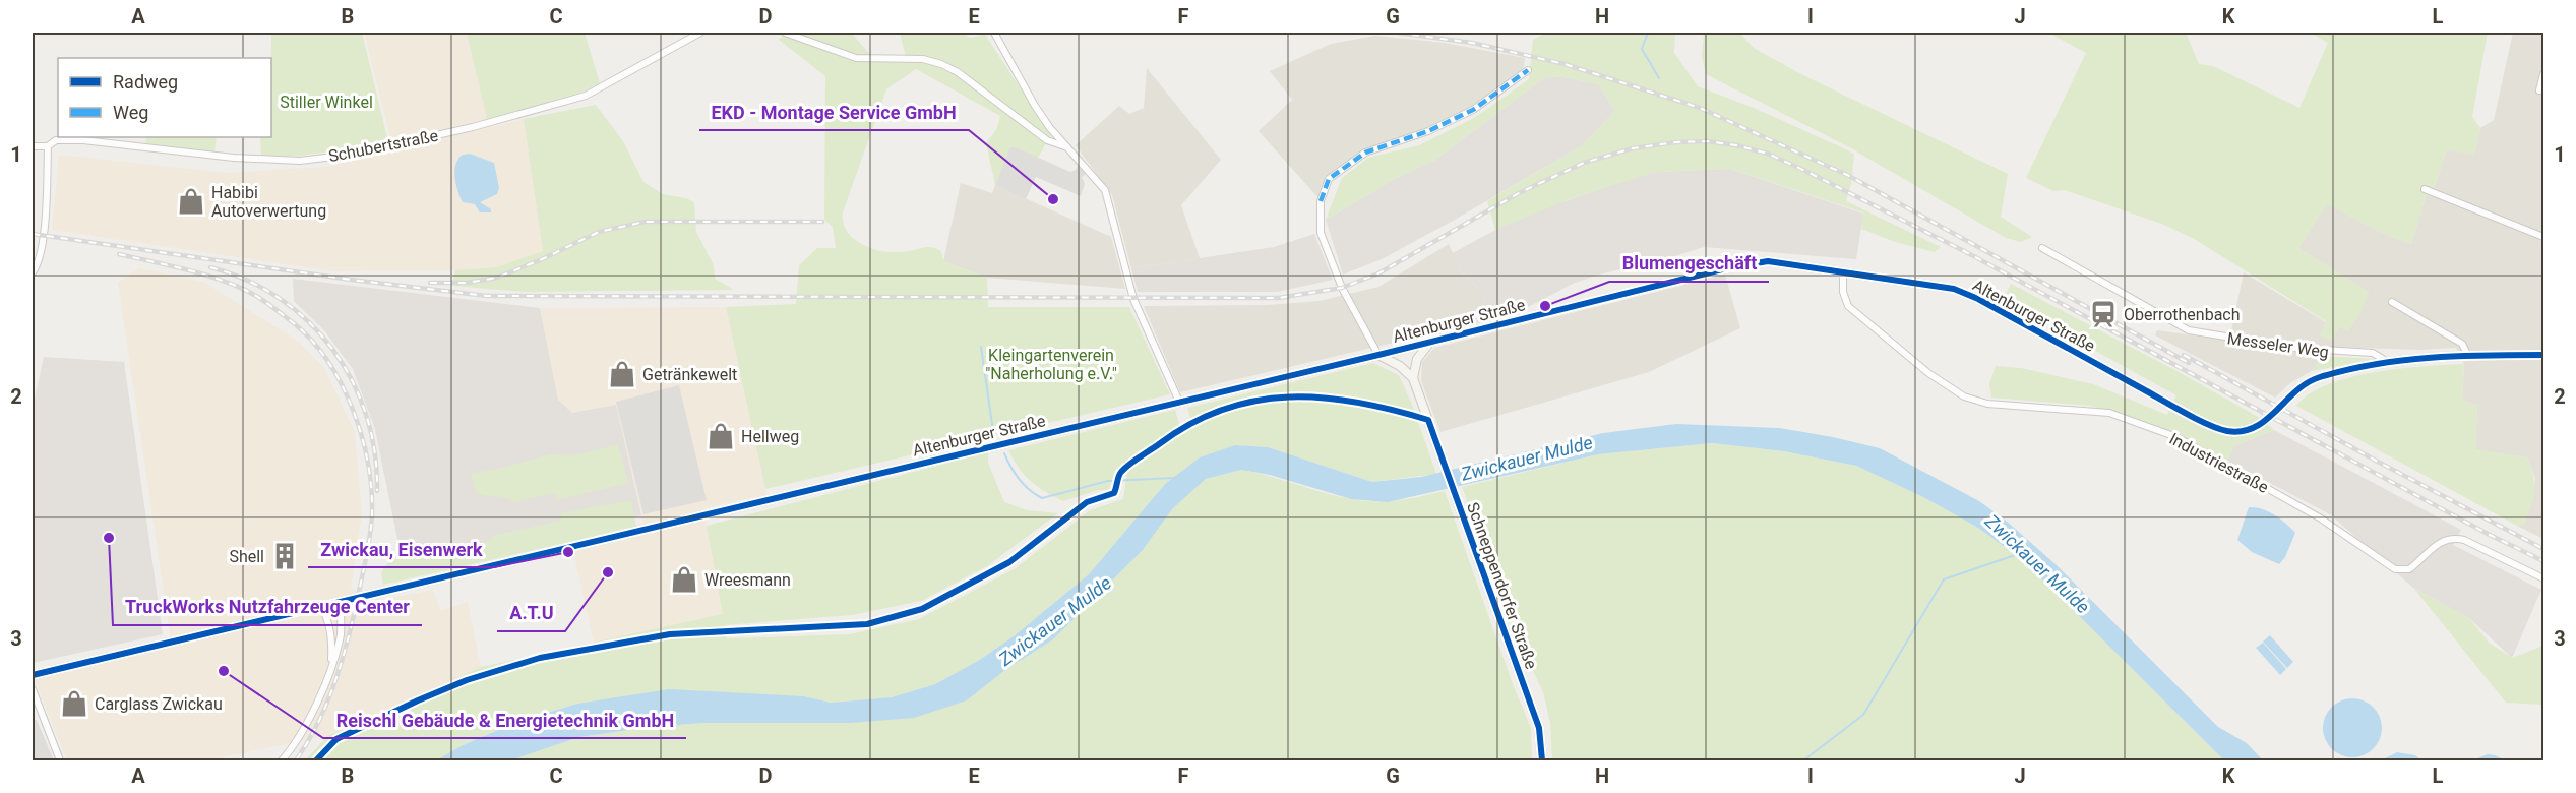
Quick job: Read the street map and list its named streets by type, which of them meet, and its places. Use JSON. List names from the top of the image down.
{
  "streets": {
    "street": [
      "Schubertstraße",
      "Altenburger Straße",
      "Messeler Weg",
      "Industriestraße",
      "Schneppendorfer Straße"
    ]
  },
  "crossings": [
    ["Altenburger Straße", "Messeler Weg"],
    ["Altenburger Straße", "Industriestraße"]
  ],
  "water": ["Zwickauer Mulde"],
  "parks": ["Stiller Winkel", "Kleingartenverein \"Naherholung e.V.\""],
  "places": {
    "other": [
      "EKD - Montage Service GmbH",
      "Blumengeschäft",
      "TruckWorks Nutzfahrzeuge Center",
      "Zwickau, Eisenwerk",
      "A.T.U",
      "Reischl Gebäude & Energietechnik GmbH"
    ],
    "shop": [
      "Habibi Autoverwertung",
      "Getränkewelt",
      "Hellweg",
      "Wreesmann",
      "Carglass Zwickau"
    ],
    "station": ["Oberrothenbach"],
    "building": ["Shell"]
  },
  "legend": ["Radweg", "Weg"],
  "grid": {
    "columns": [
      "A",
      "B",
      "C",
      "D",
      "E",
      "F",
      "G",
      "H",
      "I",
      "J",
      "K",
      "L"
    ],
    "rows": ["1", "2", "3"]
  }
}
